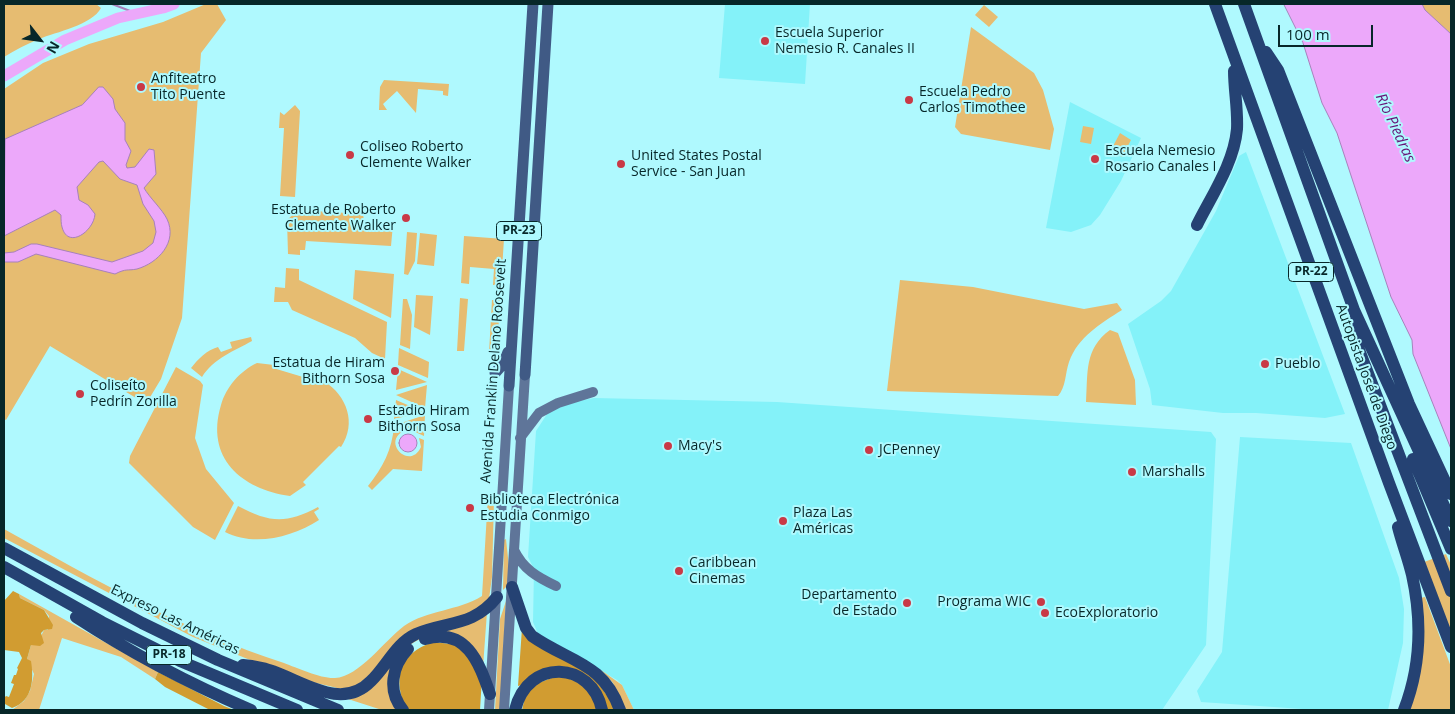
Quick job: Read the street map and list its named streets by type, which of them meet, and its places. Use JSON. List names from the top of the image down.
{
  "streets": {
    "highway": [
      "PR-22",
      "Autopista José de Diego",
      "Expreso Las Américas",
      "PR-18"
    ],
    "main road": ["PR-23", "Avenida Franklin Delano Roosevelt"]
  },
  "water": ["Río Piedras"],
  "places": [
    "Escuela Superior Nemesio R. Canales II",
    "Anfiteatro Tito Puente",
    "Escuela Pedro Carlos Timothee",
    "Coliseo Roberto Clemente Walker",
    "Escuela Nemesio Rosario Canales I",
    "United States Postal Service - San Juan",
    "Estatua de Roberto Clemente Walker",
    "Pueblo",
    "Estatua de Hiram Bithorn Sosa",
    "Coliseíto Pedrín Zorilla",
    "Estadio Hiram Bithorn Sosa",
    "Macy's",
    "JCPenney",
    "Marshalls",
    "Biblioteca Electrónica Estudia Conmigo",
    "Plaza Las Américas",
    "Caribbean Cinemas",
    "Programa WIC",
    "Departamento de Estado",
    "EcoExploratorio"
  ],
  "scale_bar": "100 m",
  "north": "bottom right"
}
